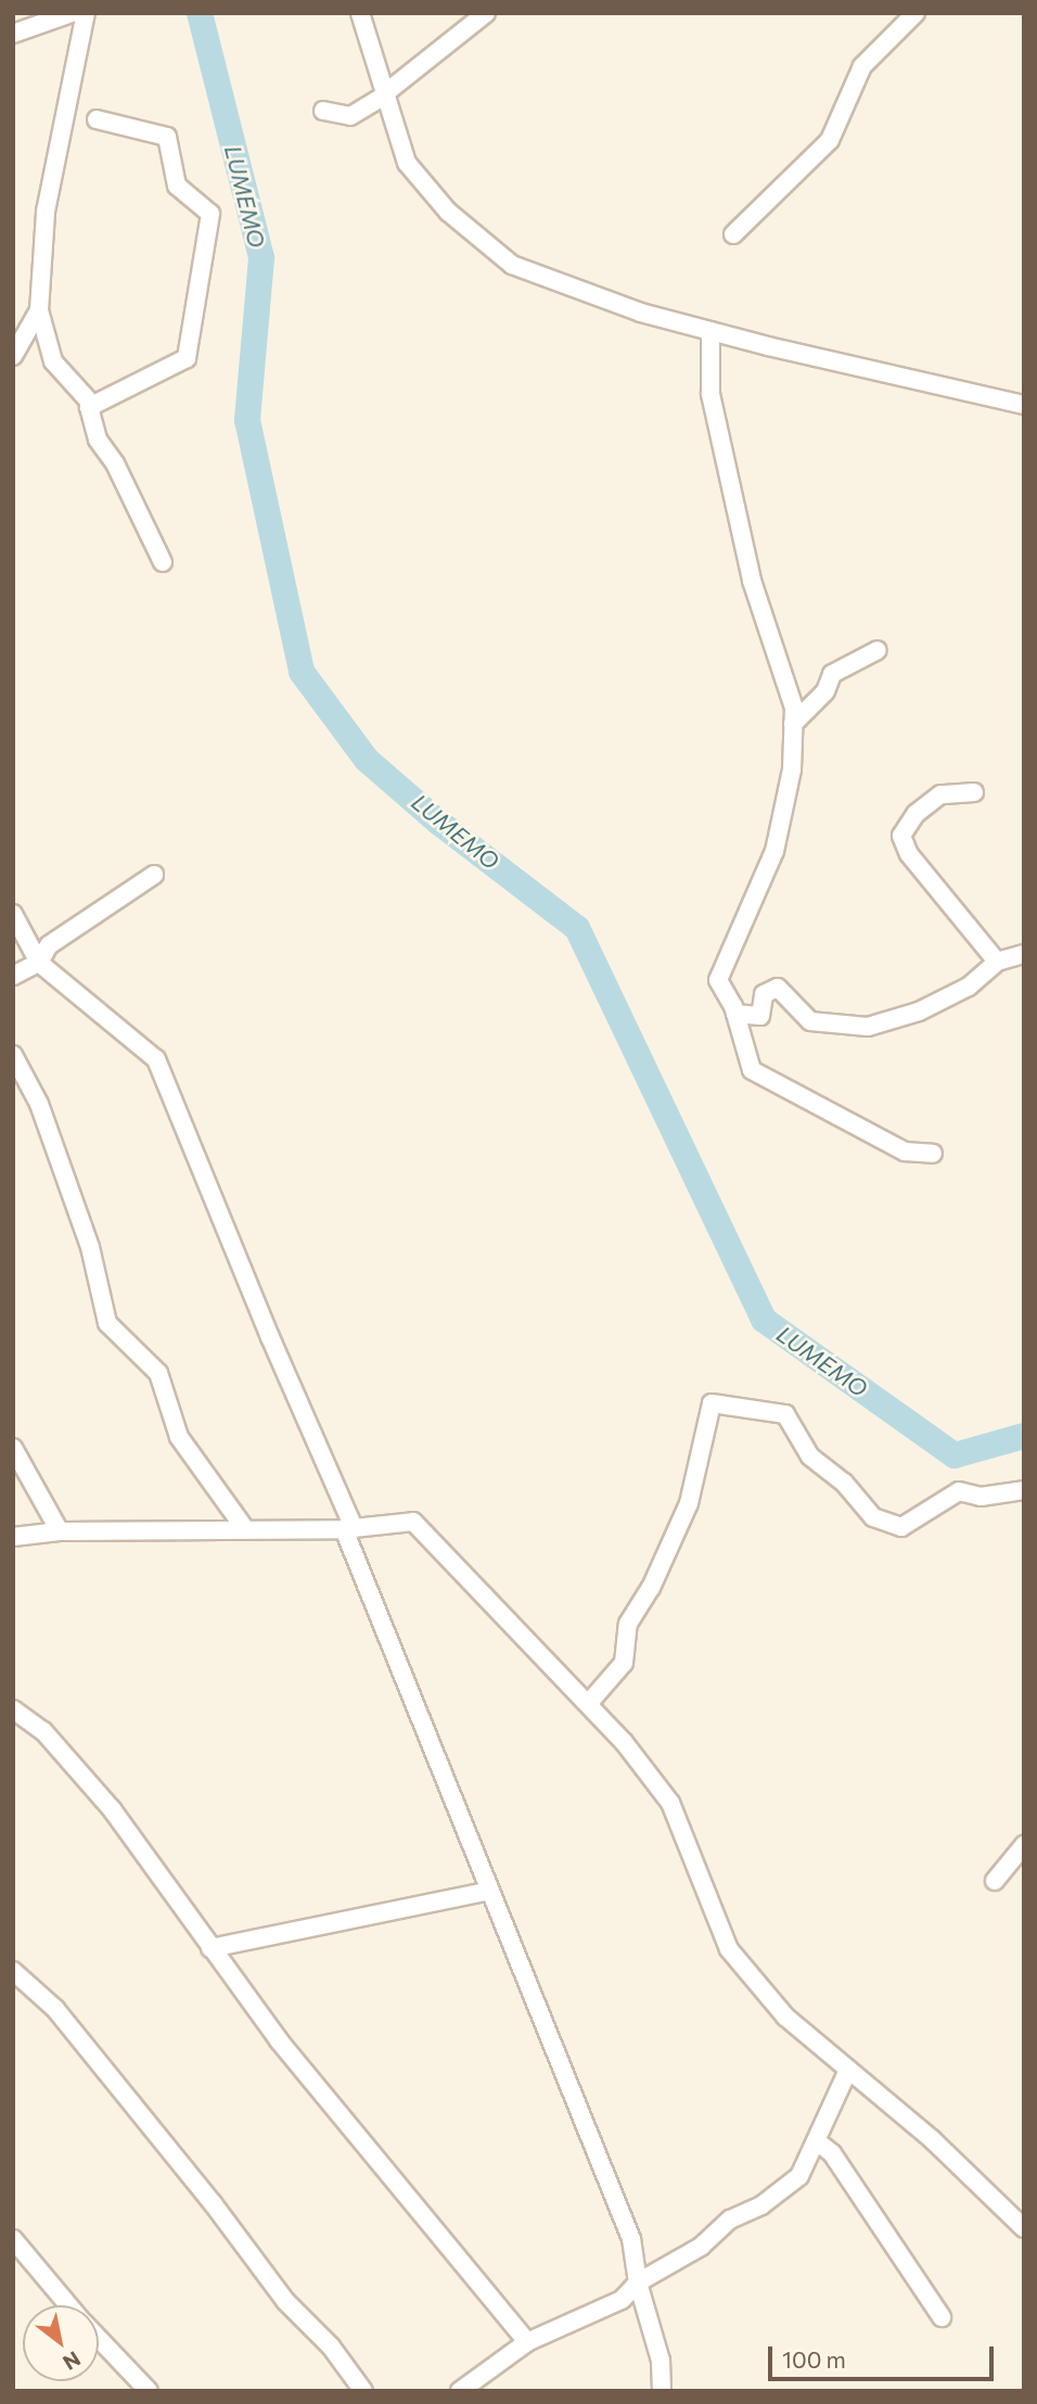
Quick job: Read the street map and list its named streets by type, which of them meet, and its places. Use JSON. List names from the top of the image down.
{
  "water": ["LUMEMO"],
  "scale_bar": "100 m",
  "north": "bottom right"
}
